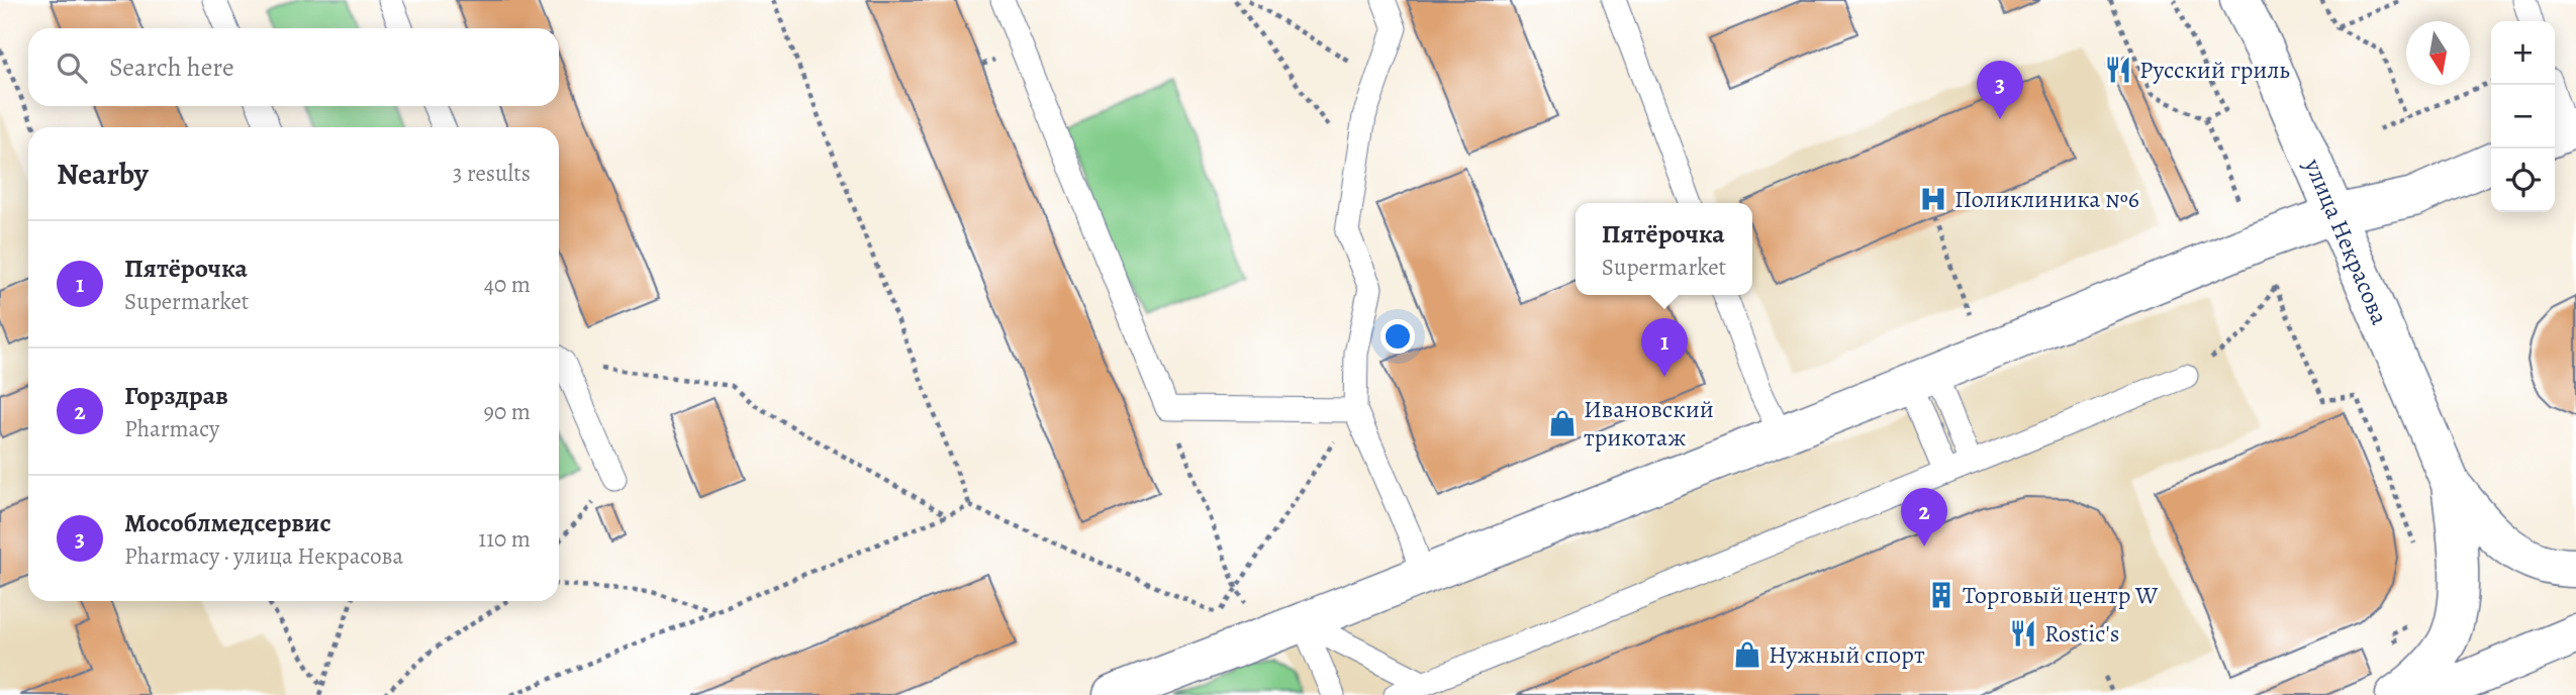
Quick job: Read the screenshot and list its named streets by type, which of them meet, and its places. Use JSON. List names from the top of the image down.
{
  "streets": {
    "main road": ["улица Некрасова"]
  },
  "places": {
    "restaurant": ["Русский гриль", "Rostic's"],
    "hospital": ["Поликлиника №6"],
    "shop": ["Ивановский трикотаж", "Нужный спорт"],
    "building": ["Торговый центр W"]
  },
  "north": "bottom",
  "page": {
    "map_buttons": ["+", "−"],
    "search": "Search here",
    "pins": ["3", "1", "2"],
    "heading": ["Nearby", "3 results"],
    "popup": ["Пятёрочка", "Supermarket"],
    "list": [
      {
        "mark": "1",
        "name": "Пятёрочка",
        "note": "Supermarket",
        "value": "40 m"
      },
      {
        "mark": "2",
        "name": "Горздрав",
        "note": "Pharmacy",
        "value": "90 m"
      },
      {
        "mark": "3",
        "name": "Мособлмедсервис",
        "note": "Pharmacy · улица Некрасова",
        "value": "110 m"
      }
    ]
  }
}
